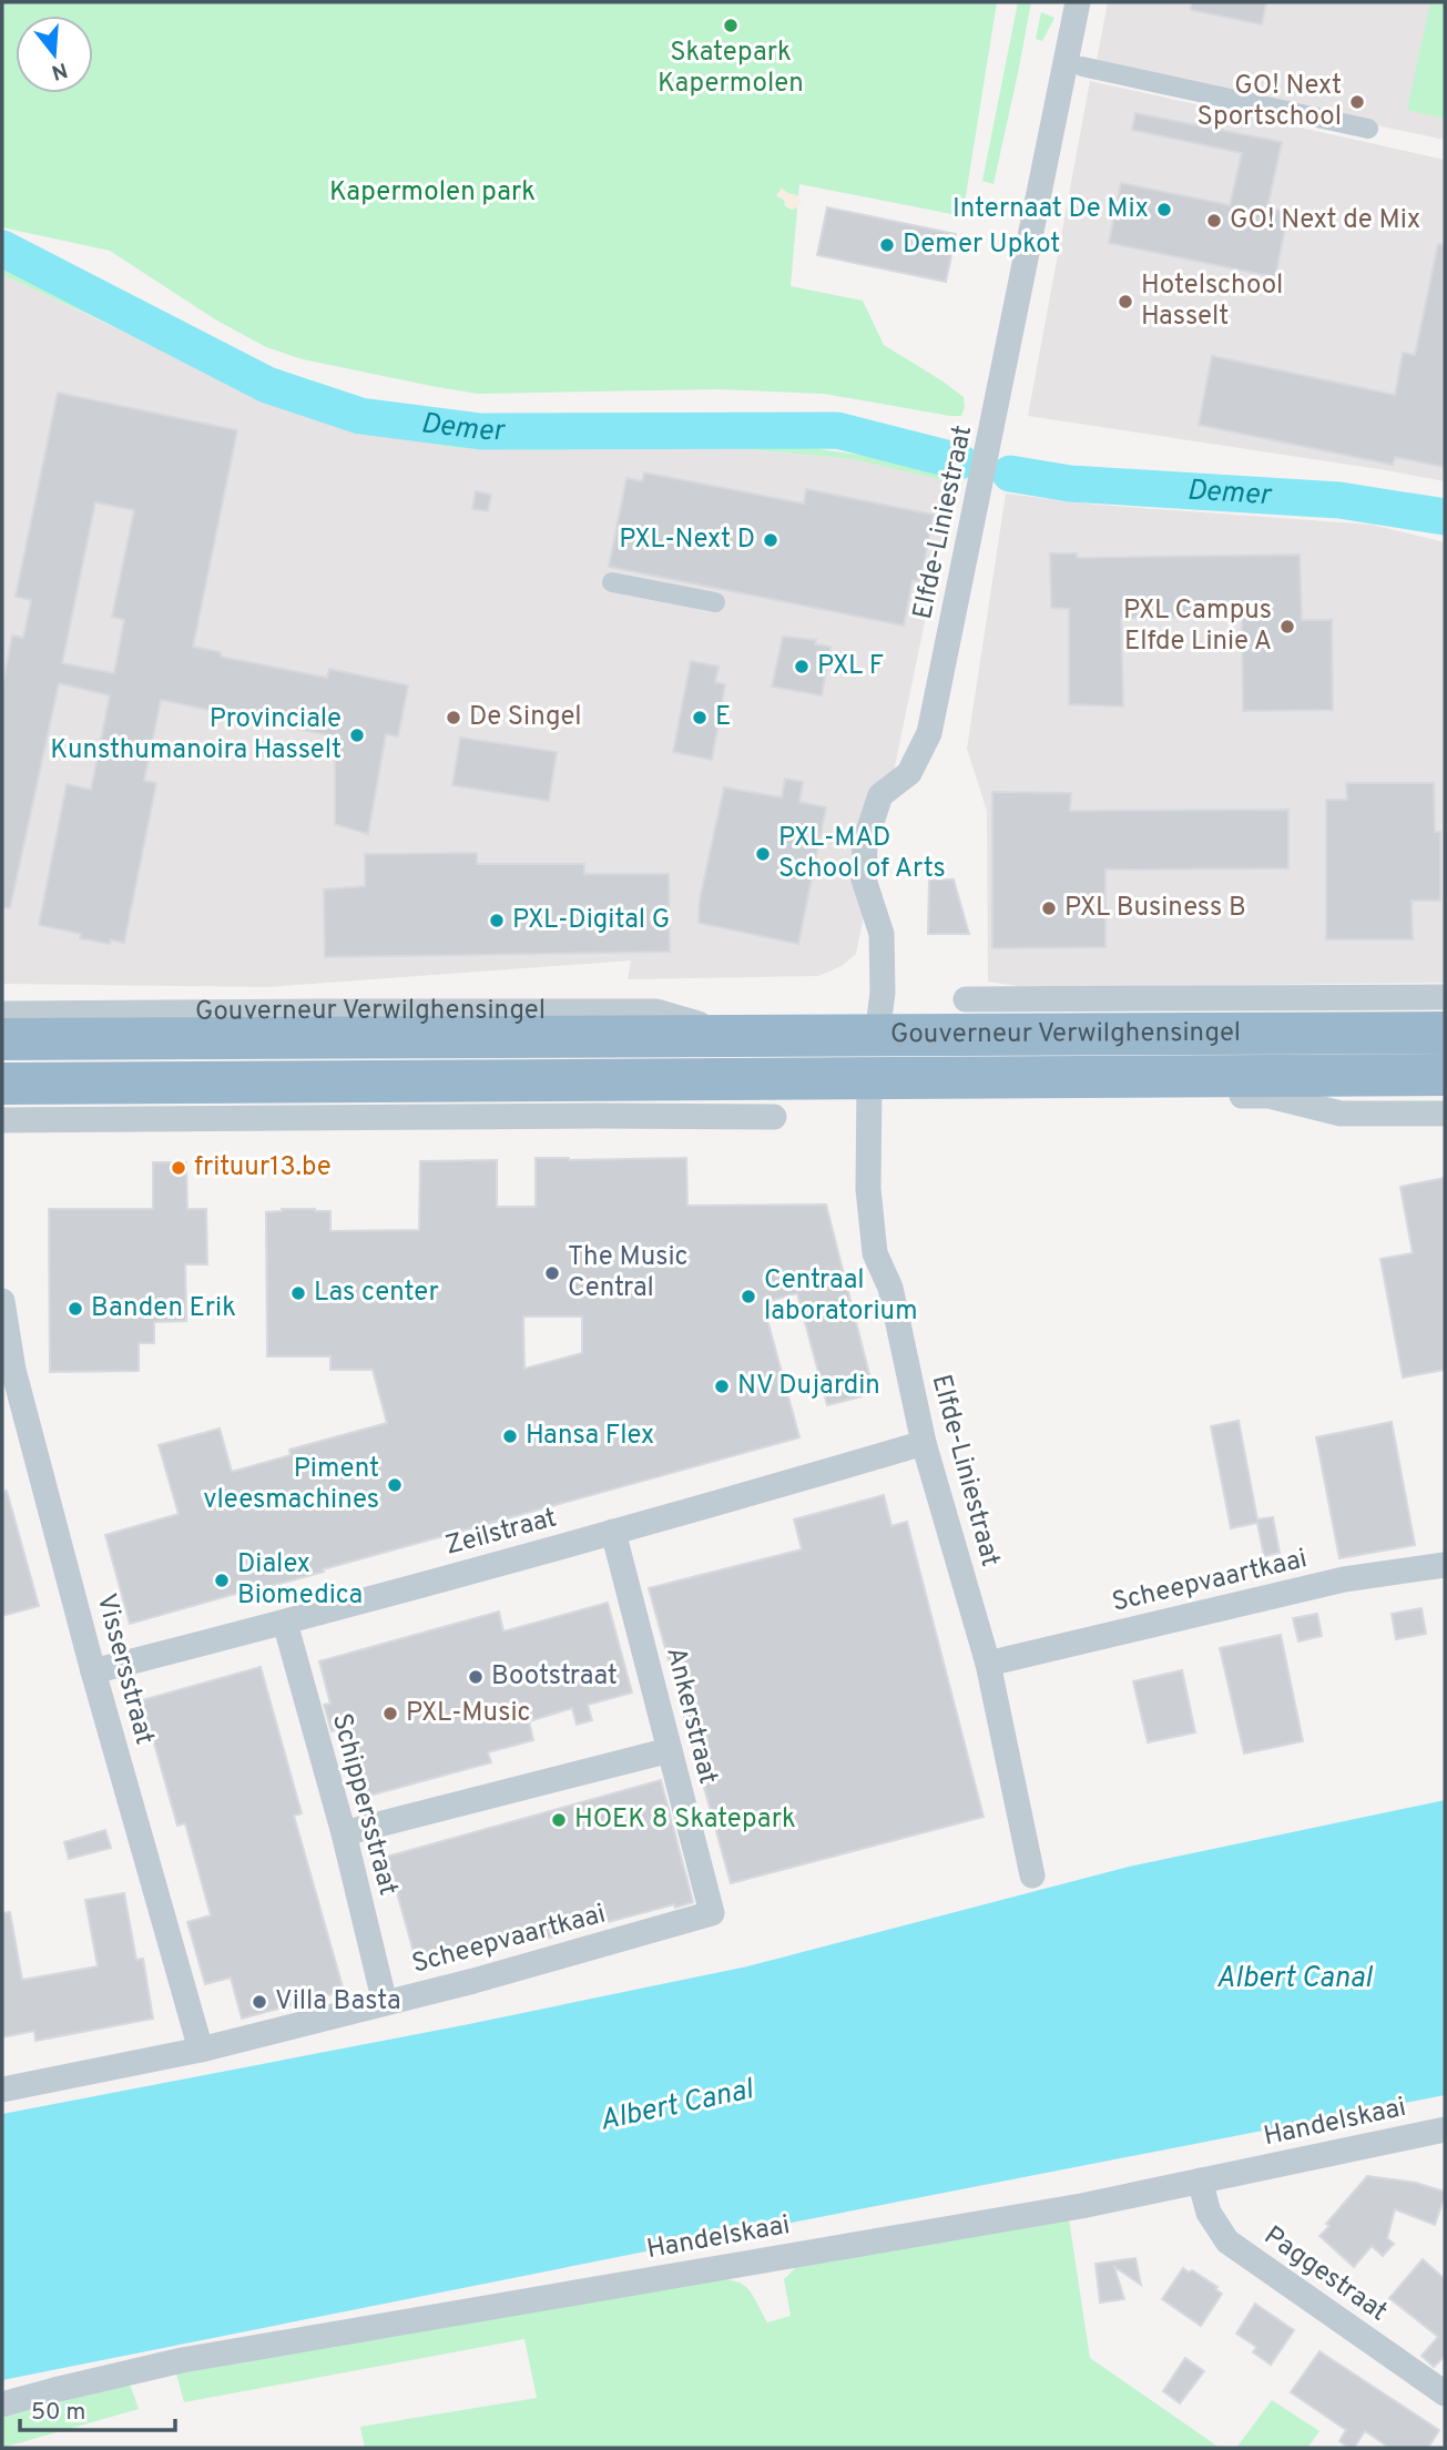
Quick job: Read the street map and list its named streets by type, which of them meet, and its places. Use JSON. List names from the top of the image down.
{
  "streets": {
    "highway": ["Gouverneur Verwilghensingel"],
    "street": [
      "Elfde-Liniestraat",
      "Zeilstraat",
      "Scheepvaartkaai",
      "Vissersstraat",
      "Ankerstraat",
      "Schippersstraat",
      "Handelskaai",
      "Paggestraat"
    ]
  },
  "crossings": [
    ["Elfde-Liniestraat", "Gouverneur Verwilghensingel"],
    ["Elfde-Liniestraat", "Zeilstraat"],
    ["Elfde-Liniestraat", "Scheepvaartkaai"],
    ["Zeilstraat", "Vissersstraat"],
    ["Zeilstraat", "Ankerstraat"],
    ["Zeilstraat", "Schippersstraat"],
    ["Scheepvaartkaai", "Vissersstraat"],
    ["Scheepvaartkaai", "Ankerstraat"],
    ["Scheepvaartkaai", "Schippersstraat"],
    ["Handelskaai", "Paggestraat"]
  ],
  "water": ["Demer", "Albert Canal"],
  "parks": ["Kapermolen park"],
  "places": [
    "Skatepark Kapermolen",
    "GO! Next Sportschool",
    "Internaat De Mix",
    "GO! Next de Mix",
    "Demer Upkot",
    "Hotelschool Hasselt",
    "PXL-Next D",
    "PXL Campus Elfde Linie A",
    "PXL F",
    "De Singel",
    "E",
    "Provinciale Kunsthumanoira Hasselt",
    "PXL-MAD School of Arts",
    "PXL Business B",
    "PXL-Digital G",
    "frituur13.be",
    "The Music Central",
    "Las center",
    "Centraal laboratorium",
    "Banden Erik",
    "NV Dujardin",
    "Hansa Flex",
    "Piment vleesmachines",
    "Dialex Biomedica",
    "Bootstraat",
    "PXL-Music",
    "HOEK 8 Skatepark",
    "Villa Basta"
  ],
  "scale_bar": "50 m",
  "north": "bottom"
}
